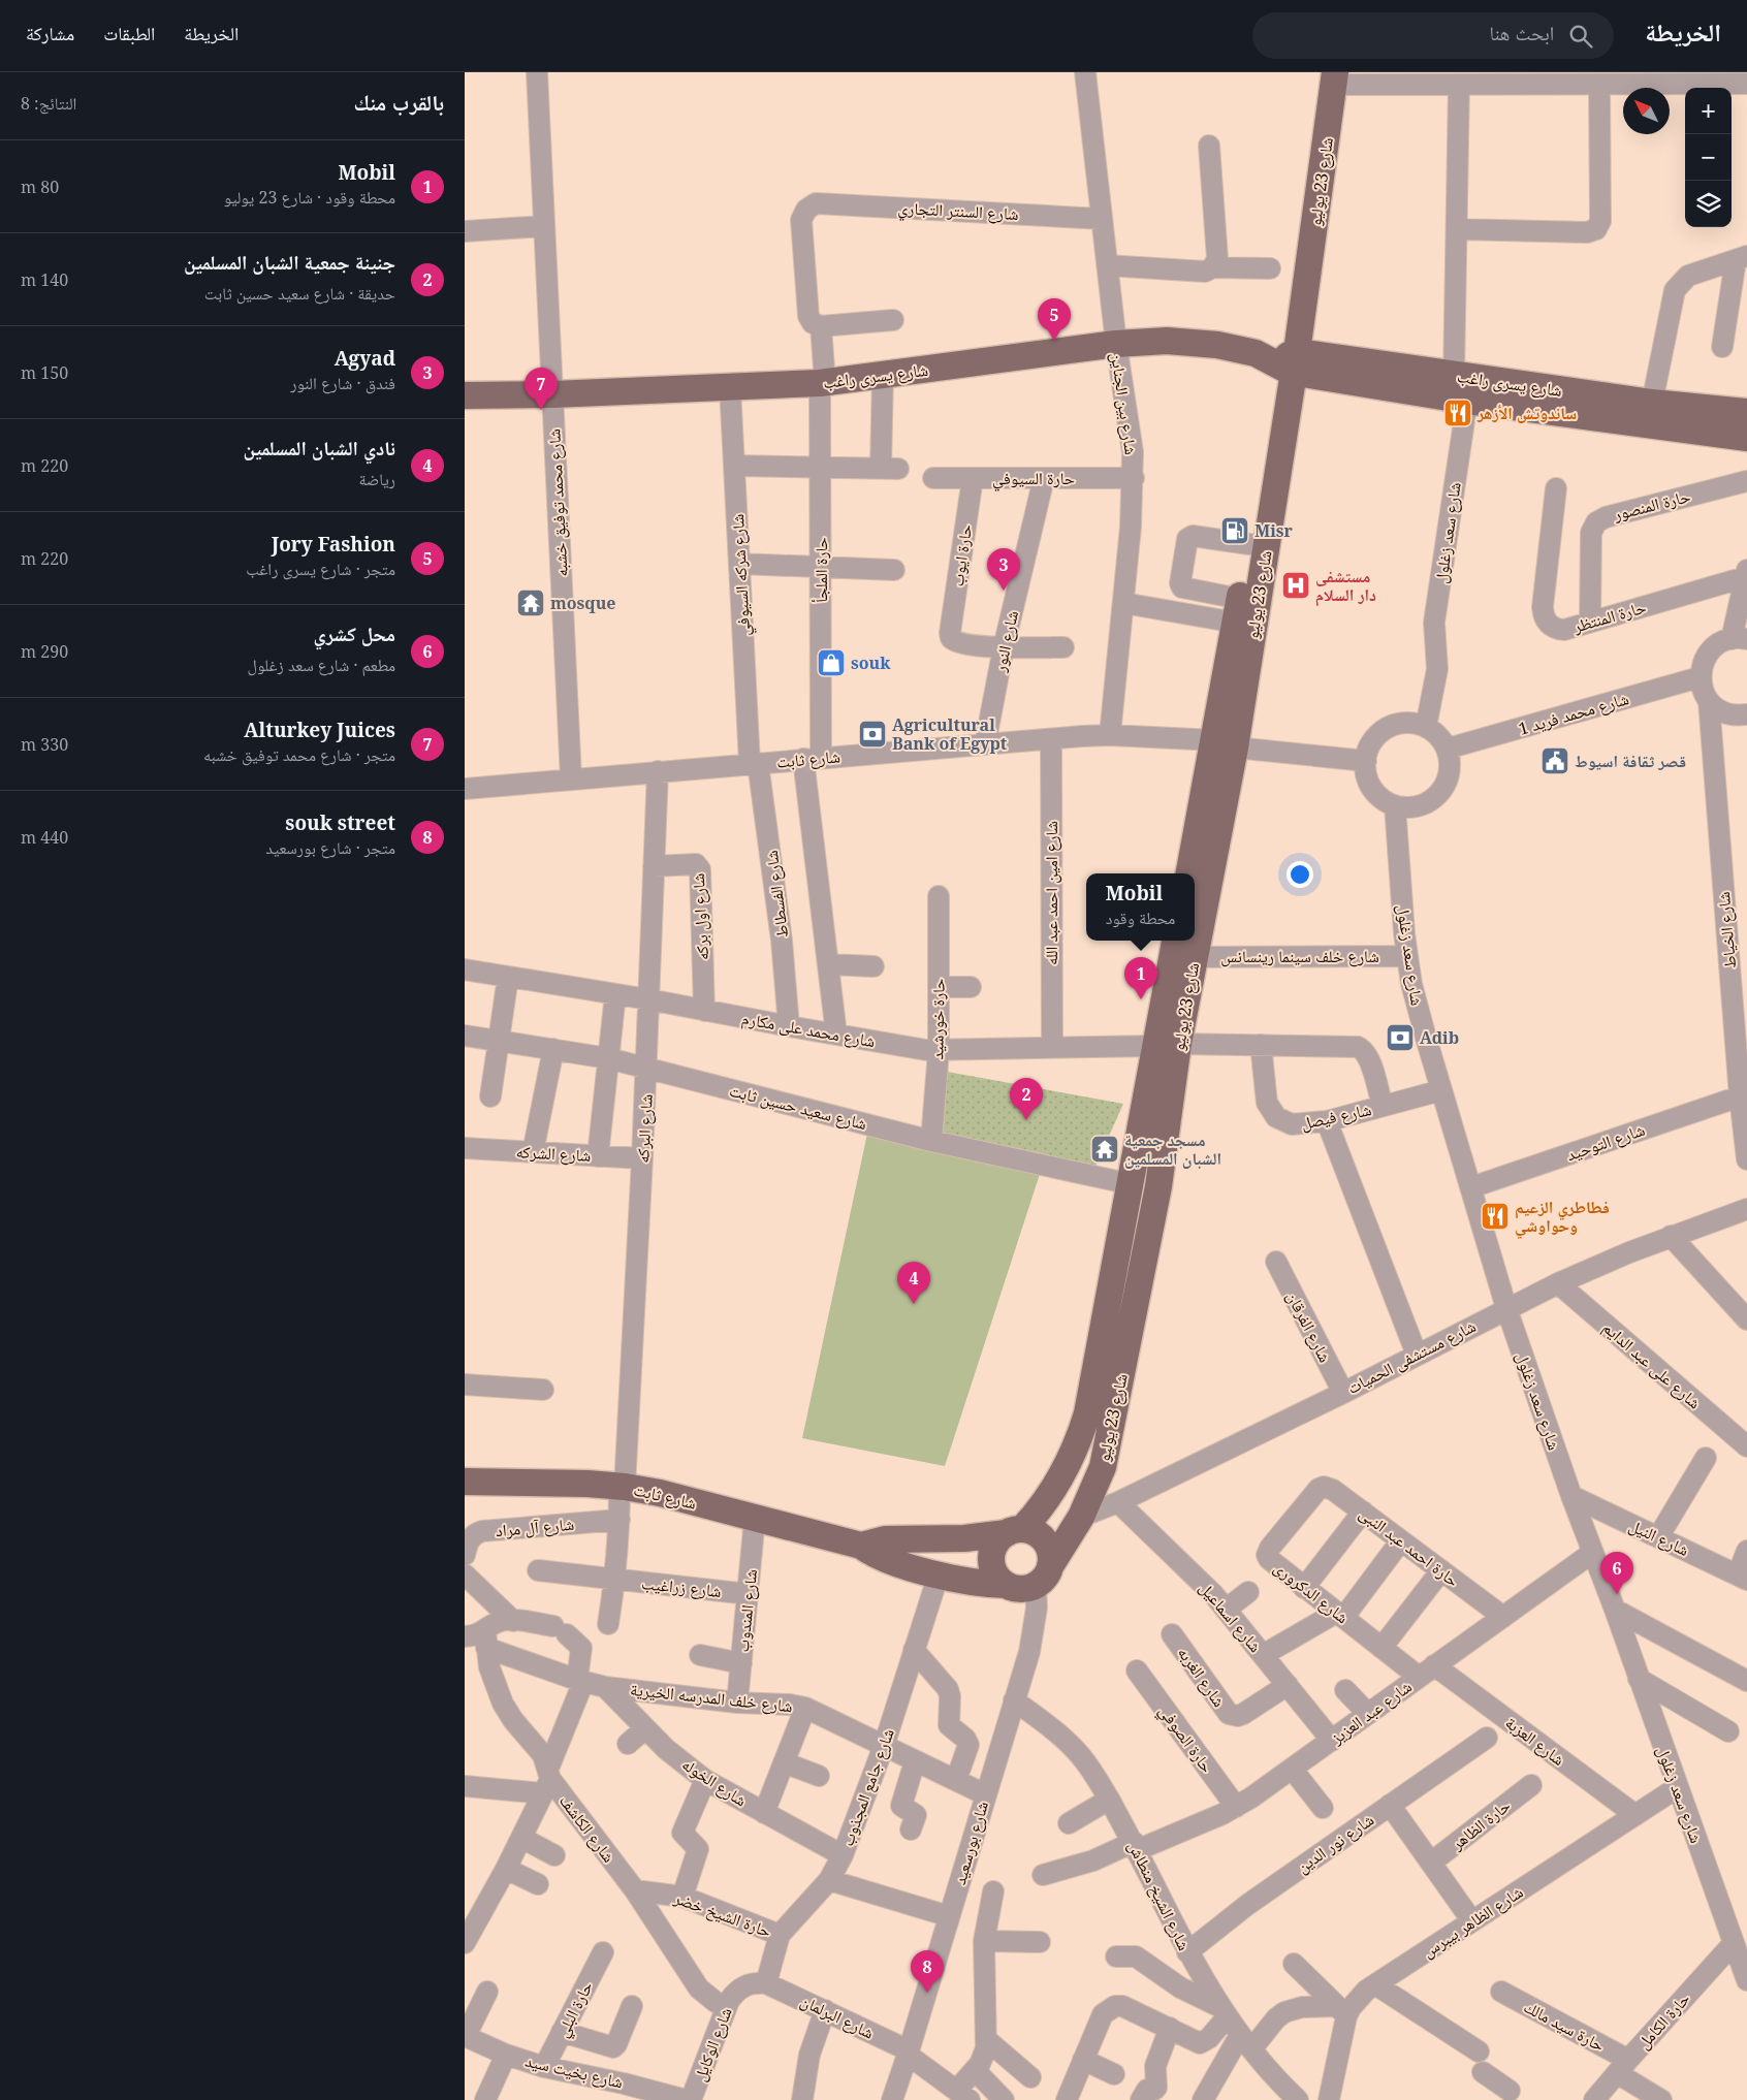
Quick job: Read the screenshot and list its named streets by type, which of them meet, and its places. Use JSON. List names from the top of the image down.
{
  "streets": {
    "main road": ["شارع 23 يوليو", "شارع يسرى راغب", "شارع ثابت"],
    "street": [
      "شارع السنتر التجاري",
      "شارع بين الجناين",
      "حارة السيوفي",
      "شارع محمد توفيق خشبه",
      "حارة المنصور",
      "شارع سعد زغلول",
      "حارة ايوب",
      "حارة الملجأ",
      "شارع شركه السيوفي",
      "حارة المنتظر",
      "شارع النور",
      "شارع محمد فريد 1",
      "شارع امين احمد عبد الله",
      "شارع الفسطاط",
      "شارع اول بركه",
      "شارع الخياط",
      "شارع خلف سينما رينسانس",
      "حارة خورشيد",
      "شارع محمد على مكارم",
      "شارع سعيد حسين ثابت",
      "شارع فيصل",
      "شارع البركه",
      "شارع التوحيد",
      "شارع الشركه",
      "شارع الفرقان",
      "شارع مستشفى الحميات",
      "شارع على عبد الدايم",
      "شارع آل مراد",
      "شارع النيل",
      "حارة احمد عبد النبى",
      "شارع زراغيب",
      "شارع الدكرورى",
      "شارع المندوب",
      "شارع اسماعيل",
      "شارع الغربه",
      "شارع خلف المدرسه الخيرية",
      "شارع عبد العزيز",
      "حارة الصوفي",
      "شارع العزبة",
      "شارع الخوله",
      "شارع جامع المجذوب",
      "حارة الظاهر",
      "شارع الكاشف",
      "شارع بورسعيد",
      "شارع نور الدين",
      "شارع الشيخ منطاش",
      "حارة الشيخ خضر",
      "شارع الظاهر بيبرس",
      "حارة البلي",
      "شارع البرلمان",
      "حارة الكامل",
      "حارة سيد مالك",
      "شارع الوكايل",
      "شارع بخيت سيد"
    ]
  },
  "crossings": [
    ["شارع 23 يوليو", "شارع يسرى راغب"],
    ["شارع 23 يوليو", "شارع ثابت"],
    ["شارع 23 يوليو", "شارع خلف سينما رينسانس"],
    ["شارع 23 يوليو", "شارع محمد على مكارم"],
    ["شارع 23 يوليو", "شارع سعيد حسين ثابت"],
    ["شارع 23 يوليو", "شارع مستشفى الحميات"],
    ["شارع 23 يوليو", "شارع بورسعيد"],
    ["شارع السنتر التجاري", "شارع بين الجناين"],
    ["شارع السنتر التجاري", "حارة الملجأ"],
    ["شارع يسرى راغب", "شارع بين الجناين"],
    ["شارع يسرى راغب", "شارع محمد توفيق خشبه"],
    ["شارع يسرى راغب", "شارع سعد زغلول"],
    ["شارع يسرى راغب", "حارة الملجأ"],
    ["شارع يسرى راغب", "شارع شركه السيوفي"],
    ["شارع بين الجناين", "حارة السيوفي"],
    ["شارع بين الجناين", "شارع ثابت"],
    ["حارة السيوفي", "حارة ايوب"],
    ["حارة السيوفي", "شارع النور"],
    ["شارع محمد توفيق خشبه", "شارع ثابت"],
    ["حارة المنصور", "حارة المنتظر"],
    ["شارع سعد زغلول", "شارع محمد فريد 1"],
    ["شارع سعد زغلول", "شارع ثابت"],
    ["شارع سعد زغلول", "شارع خلف سينما رينسانس"],
    ["شارع سعد زغلول", "شارع فيصل"],
    ["شارع سعد زغلول", "شارع التوحيد"],
    ["شارع سعد زغلول", "شارع مستشفى الحميات"],
    ["شارع سعد زغلول", "شارع النيل"],
    ["شارع سعد زغلول", "شارع عبد العزيز"],
    ["شارع سعد زغلول", "شارع الظاهر بيبرس"],
    ["شارع سعد زغلول", "حارة الكامل"],
    ["حارة ايوب", "شارع النور"],
    ["حارة الملجأ", "شارع ثابت"],
    ["حارة الملجأ", "شارع محمد على مكارم"],
    ["شارع شركه السيوفي", "شارع ثابت"],
    ["شارع شركه السيوفي", "شارع الفسطاط"],
    ["شارع النور", "شارع ثابت"],
    ["شارع محمد فريد 1", "شارع ثابت"],
    ["شارع محمد فريد 1", "شارع الخياط"],
    ["شارع ثابت", "شارع امين احمد عبد الله"],
    ["شارع ثابت", "شارع الفسطاط"],
    ["شارع ثابت", "شارع البركه"],
    ["شارع ثابت", "شارع المندوب"],
    ["شارع ثابت", "شارع جامع المجذوب"],
    ["شارع ثابت", "شارع بورسعيد"],
    ["شارع امين احمد عبد الله", "شارع محمد على مكارم"],
    ["شارع الفسطاط", "شارع محمد على مكارم"],
    ["شارع اول بركه", "شارع محمد على مكارم"],
    ["شارع اول بركه", "شارع البركه"],
    ["شارع الخياط", "شارع التوحيد"],
    ["حارة خورشيد", "شارع محمد على مكارم"],
    ["حارة خورشيد", "شارع سعيد حسين ثابت"],
    ["شارع محمد على مكارم", "شارع فيصل"],
    ["شارع محمد على مكارم", "شارع البركه"],
    ["شارع سعيد حسين ثابت", "شارع البركه"],
    ["شارع البركه", "شارع الشركه"],
    ["شارع البركه", "شارع آل مراد"],
    ["شارع البركه", "شارع زراغيب"],
    ["شارع الفرقان", "شارع مستشفى الحميات"],
    ["شارع مستشفى الحميات", "شارع على عبد الدايم"],
    ["شارع مستشفى الحميات", "شارع اسماعيل"],
    ["حارة احمد عبد النبى", "شارع الدكرورى"],
    ["حارة احمد عبد النبى", "شارع عبد العزيز"],
    ["شارع زراغيب", "شارع المندوب"],
    ["شارع الدكرورى", "شارع عبد العزيز"],
    ["شارع الدكرورى", "شارع العزبة"],
    ["شارع المندوب", "شارع خلف المدرسه الخيرية"],
    ["شارع اسماعيل", "شارع الغربه"],
    ["شارع اسماعيل", "شارع عبد العزيز"],
    ["شارع خلف المدرسه الخيرية", "شارع الخوله"],
    ["شارع خلف المدرسه الخيرية", "شارع جامع المجذوب"],
    ["شارع خلف المدرسه الخيرية", "شارع الكاشف"],
    ["شارع خلف المدرسه الخيرية", "شارع بورسعيد"],
    ["شارع عبد العزيز", "حارة الصوفي"],
    ["شارع عبد العزيز", "شارع العزبة"],
    ["شارع عبد العزيز", "شارع الشيخ منطاش"],
    ["شارع العزبة", "شارع الظاهر بيبرس"],
    ["شارع الخوله", "شارع جامع المجذوب"],
    ["شارع جامع المجذوب", "حارة الشيخ خضر"],
    ["شارع جامع المجذوب", "شارع البرلمان"],
    ["شارع جامع المجذوب", "شارع الوكايل"],
    ["شارع الكاشف", "حارة الشيخ خضر"],
    ["شارع الكاشف", "شارع الوكايل"],
    ["شارع بورسعيد", "شارع الشيخ منطاش"],
    ["شارع بورسعيد", "شارع البرلمان"],
    ["شارع نور الدين", "شارع الشيخ منطاش"],
    ["حارة البلي", "شارع بخيت سيد"],
    ["شارع البرلمان", "شارع الوكايل"],
    ["حارة الكامل", "حارة سيد مالك"]
  ],
  "places": {
    "restaurant": ["ساندوتش الأزهر", "فطاطري الزعيم وحواوشي"],
    "fuel station": ["Misr"],
    "hospital": ["مستشفى دار السلام"],
    "temple": ["mosque", "مسجد جمعية الشبان المسلمين"],
    "shop": ["souk"],
    "bank": ["Agricultural Bank of Egypt", "Adib"],
    "public building": ["قصر ثقافة اسيوط"]
  },
  "north": "top left",
  "page": {
    "header": "الخريطة",
    "search": "ابحث هنا",
    "nav": ["الخريطة", "الطبقات", "مشاركة"],
    "heading": ["بالقرب منك", "النتائج: 8"],
    "map_buttons": ["+", "−"],
    "list": [
      {
        "mark": "1",
        "name": "Mobil",
        "note": "محطة وقود · شارع 23 يوليو",
        "value": "80 m"
      },
      {
        "mark": "2",
        "name": "جنينة جمعية الشبان المسلمين",
        "note": "حديقة · شارع سعيد حسين ثابت",
        "value": "140 m"
      },
      {
        "mark": "3",
        "name": "Agyad",
        "note": "فندق · شارع النور",
        "value": "150 m"
      },
      {
        "mark": "4",
        "name": "نادي الشبان المسلمين",
        "note": "رياضة",
        "value": "220 m"
      },
      {
        "mark": "5",
        "name": "Jory Fashion",
        "note": "متجر · شارع يسرى راغب",
        "value": "220 m"
      },
      {
        "mark": "6",
        "name": "محل كشري",
        "note": "مطعم · شارع سعد زغلول",
        "value": "290 m"
      },
      {
        "mark": "7",
        "name": "Alturkey Juices",
        "note": "متجر · شارع محمد توفيق خشبه",
        "value": "330 m"
      },
      {
        "mark": "8",
        "name": "souk street",
        "note": "متجر · شارع بورسعيد",
        "value": "440 m"
      }
    ],
    "pins": [
      "5",
      "7",
      "3",
      "1",
      "2",
      "4",
      "6",
      "8"
    ],
    "popup": ["Mobil", "محطة وقود"]
  }
}
